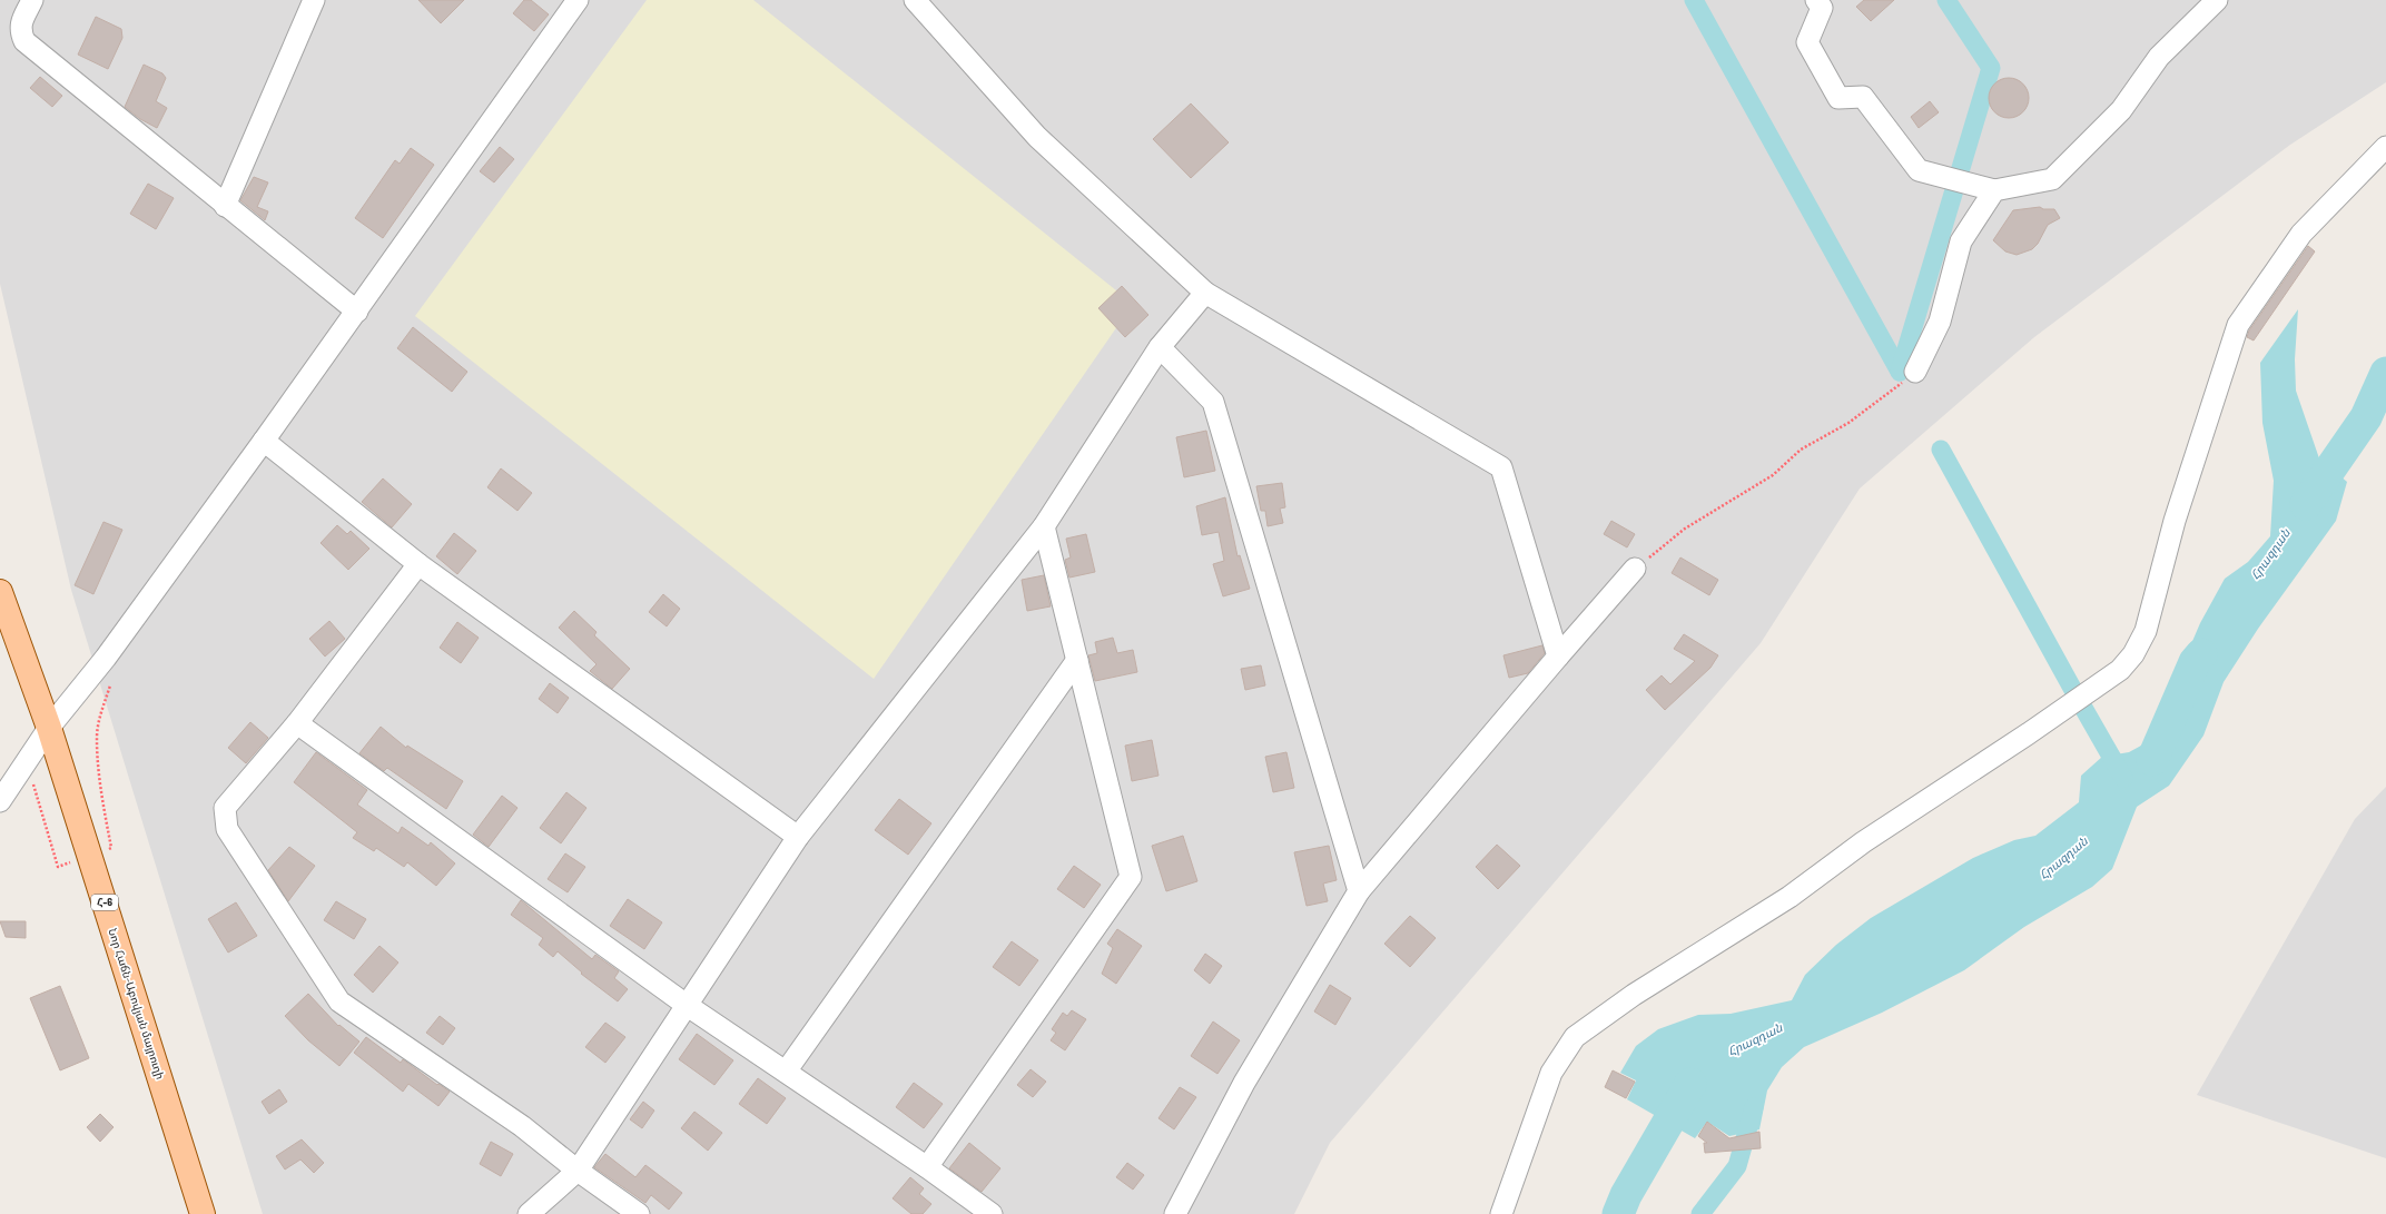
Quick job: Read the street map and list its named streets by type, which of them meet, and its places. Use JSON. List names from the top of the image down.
{
  "streets": {
    "main road": ["Հ-6", "Նոր Հաճն-Աբովյան մայրուղի"]
  },
  "water": ["Հրազդան"]
}
